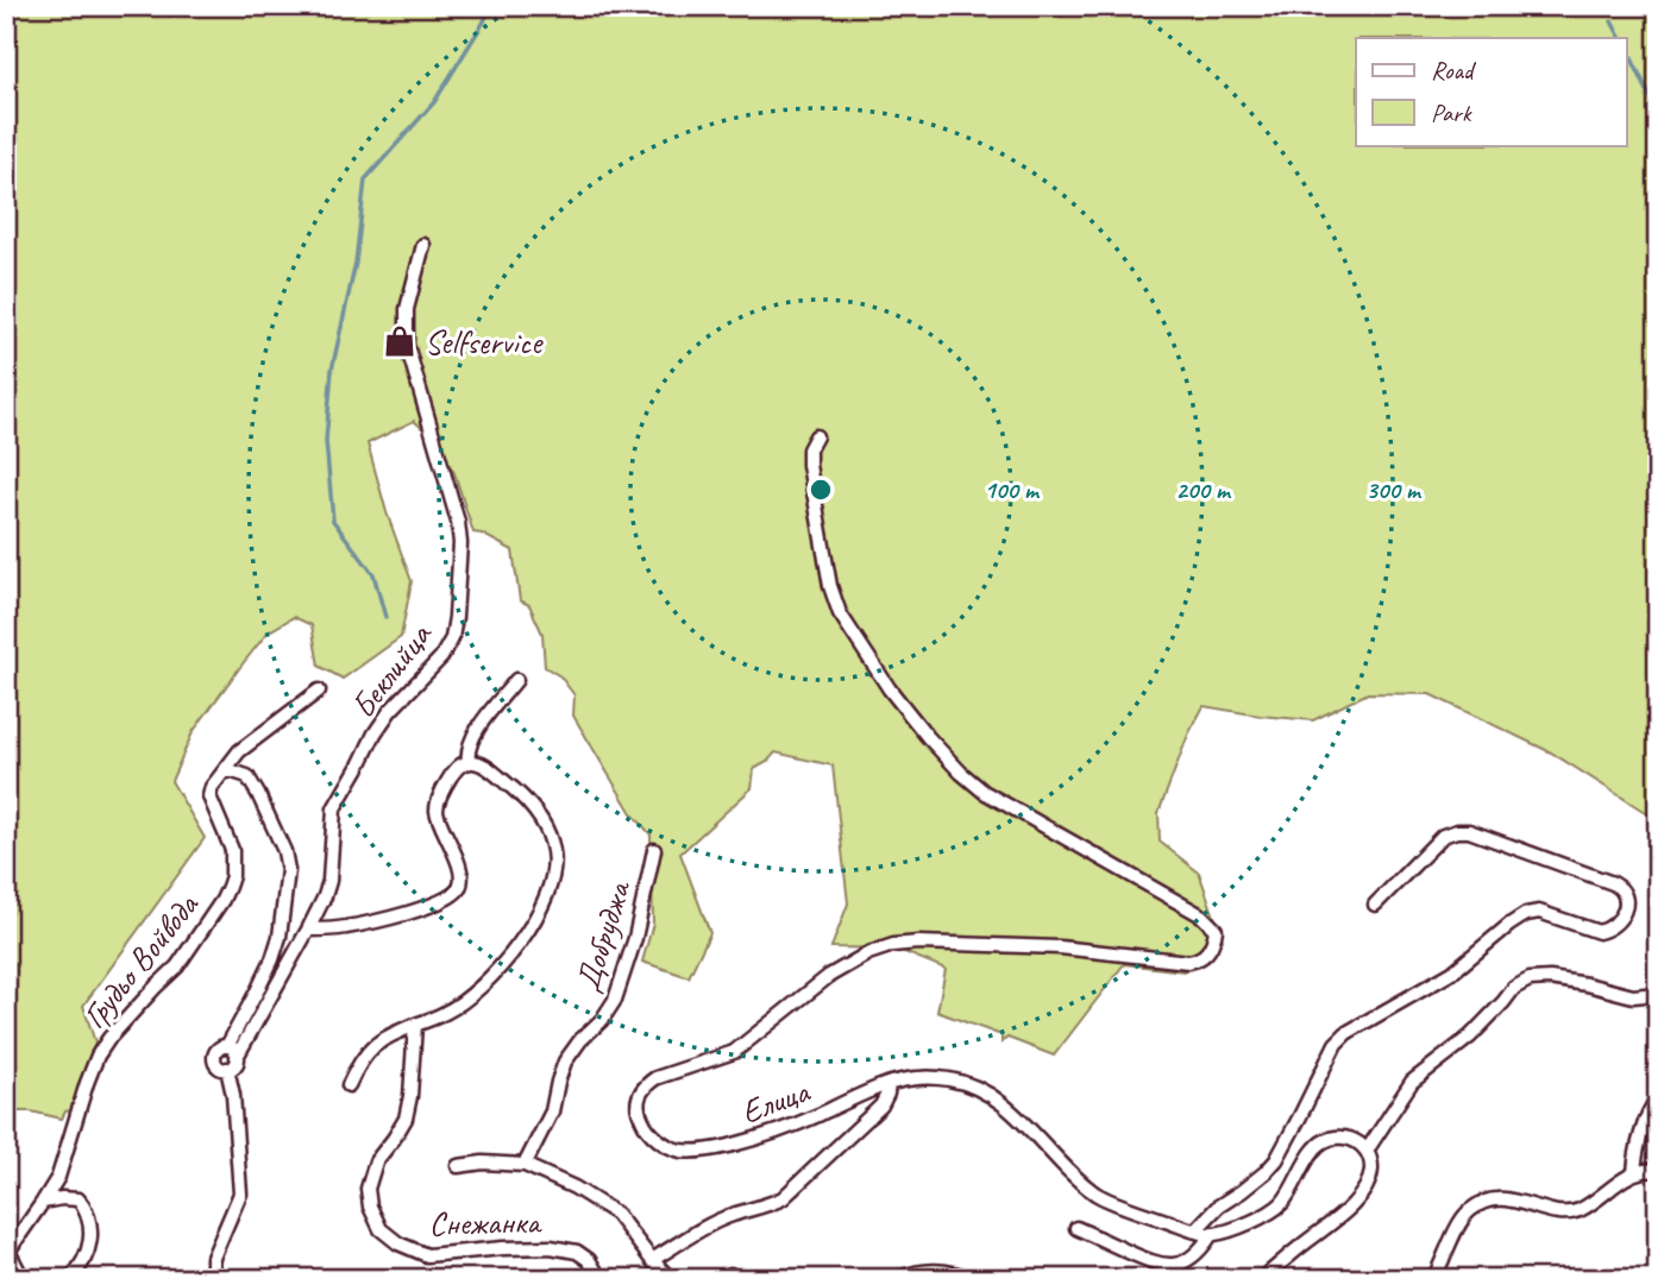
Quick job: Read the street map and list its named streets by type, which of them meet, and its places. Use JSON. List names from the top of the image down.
{
  "streets": {
    "street": [
      "Беклийца",
      "Добруджа",
      "Грудьо Войвода",
      "Елица",
      "Снежанка"
    ]
  },
  "places": {
    "shop": ["Selfservice"]
  },
  "legend": ["Road", "Park"],
  "rings": ["100 m", "200 m", "300 m"]
}
